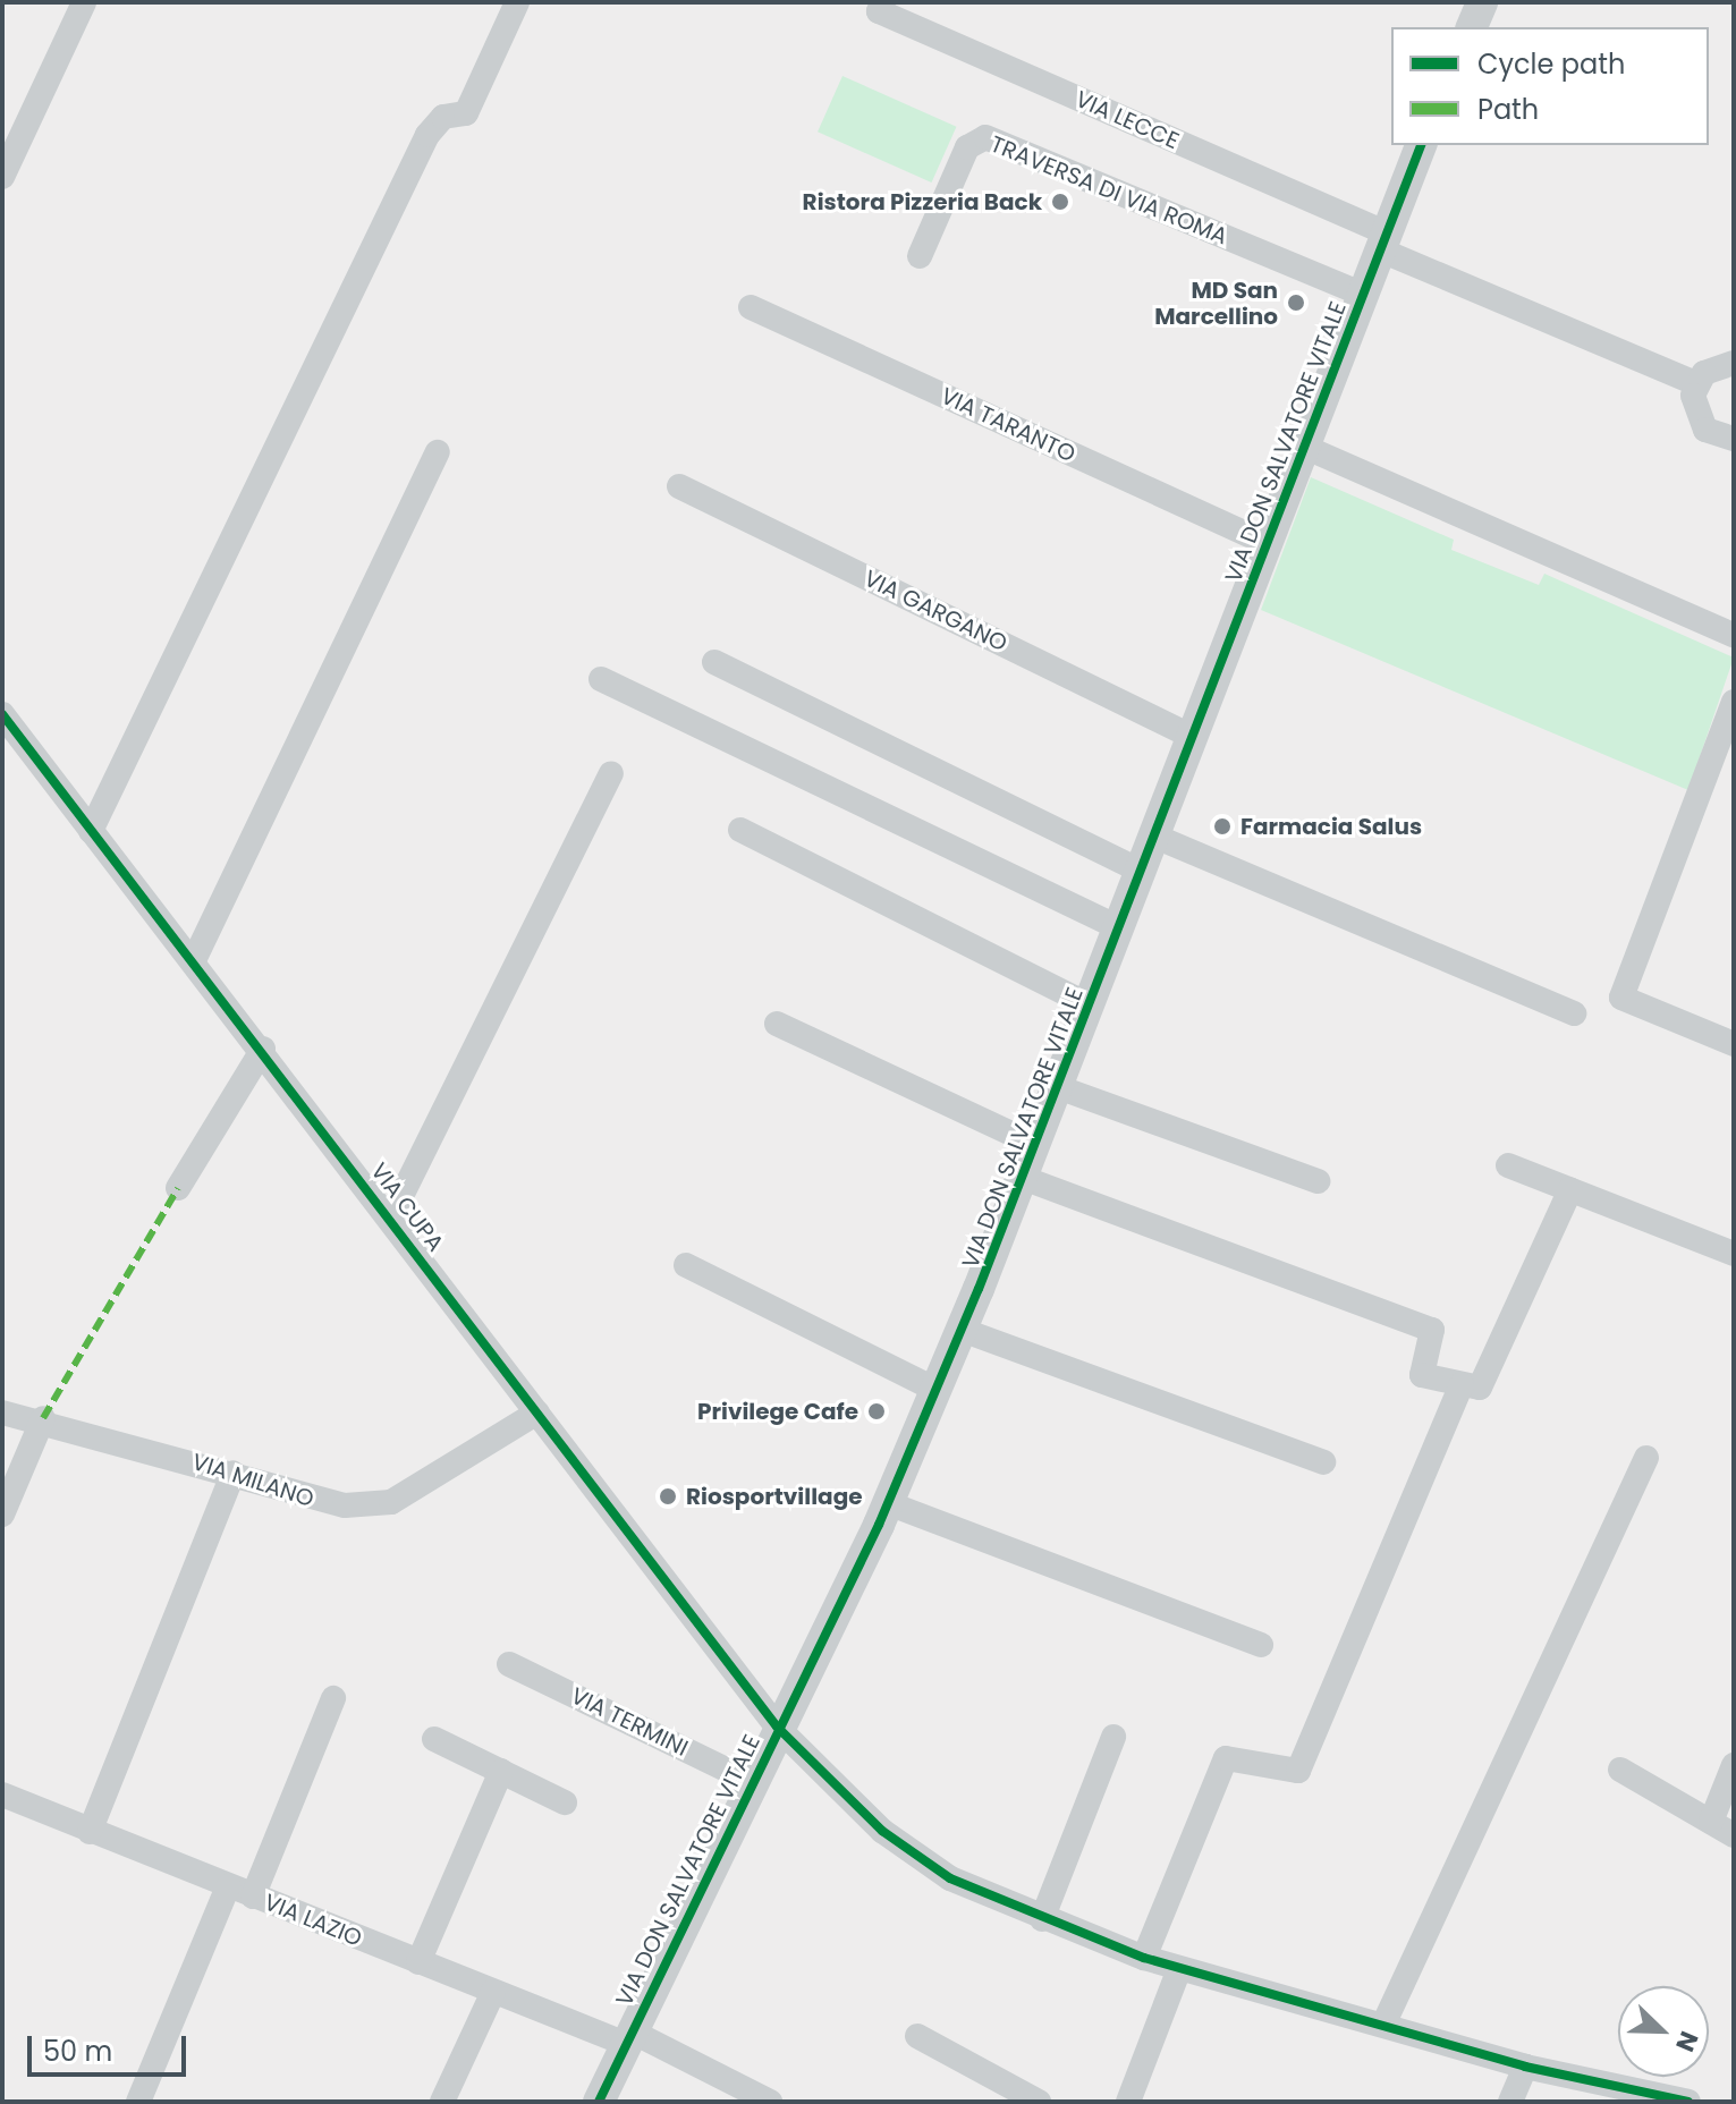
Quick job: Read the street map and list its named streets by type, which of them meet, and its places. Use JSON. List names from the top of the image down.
{
  "streets": {
    "street": [
      "VIA LECCE",
      "TRAVERSA DI VIA ROMA",
      "VIA TARANTO",
      "VIA DON SALVATORE VITALE",
      "VIA GARGANO",
      "VIA CUPA",
      "VIA MILANO",
      "VIA TERMINI",
      "VIA LAZIO"
    ]
  },
  "crossings": [
    ["VIA LECCE", "VIA DON SALVATORE VITALE"],
    ["TRAVERSA DI VIA ROMA", "VIA DON SALVATORE VITALE"],
    ["VIA TARANTO", "VIA DON SALVATORE VITALE"],
    ["VIA DON SALVATORE VITALE", "VIA GARGANO"],
    ["VIA DON SALVATORE VITALE", "VIA CUPA"],
    ["VIA DON SALVATORE VITALE", "VIA TERMINI"],
    ["VIA DON SALVATORE VITALE", "VIA LAZIO"],
    ["VIA CUPA", "VIA MILANO"]
  ],
  "places": [
    "Ristora Pizzeria Back",
    "MD San Marcellino",
    "Farmacia Salus",
    "Privilege Cafe",
    "Riosportvillage"
  ],
  "legend": ["Cycle path", "Path"],
  "scale_bar": "50 m",
  "north": "bottom right"
}
